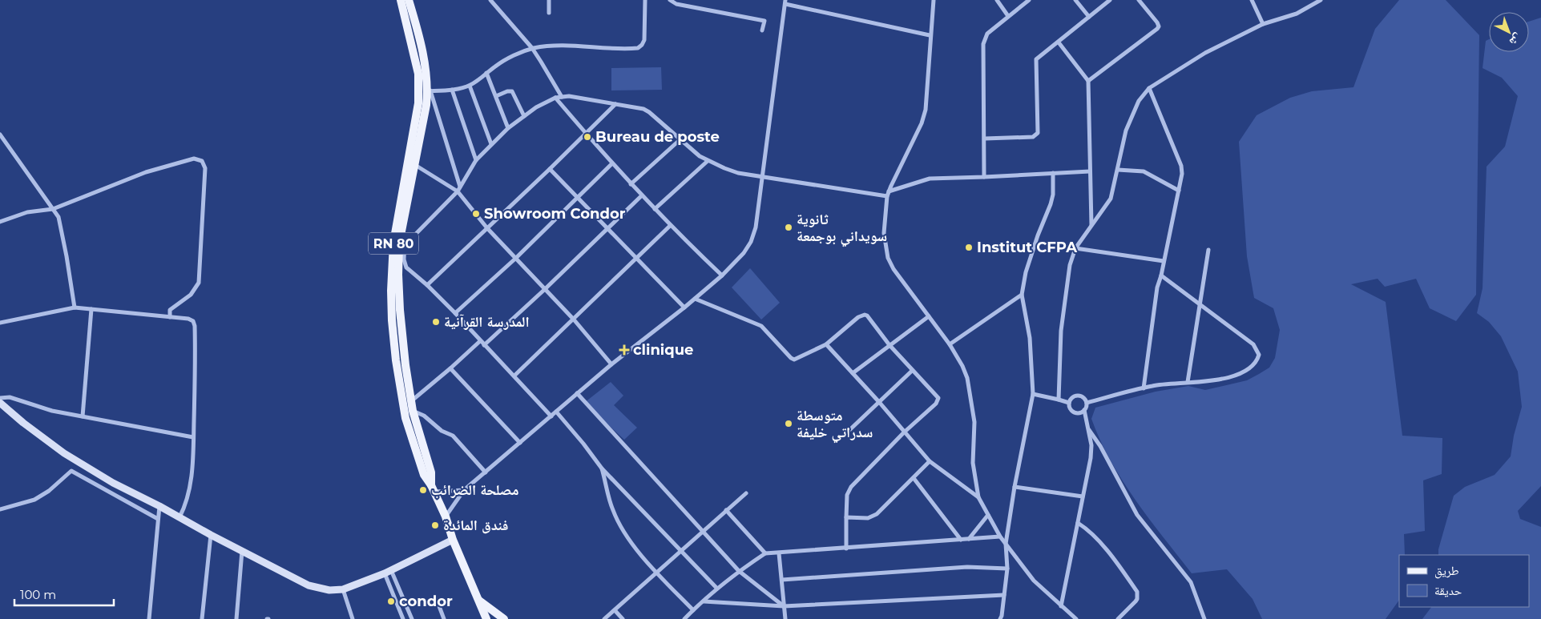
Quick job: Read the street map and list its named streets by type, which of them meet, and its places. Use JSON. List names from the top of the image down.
{
  "streets": {
    "main road": ["RN 80"]
  },
  "places": {
    "other": [
      "Bureau de poste",
      "Showroom Condor",
      "ثانوية سويداني بوجمعة",
      "Institut CFPA",
      "المدرسة القرآنية",
      "متوسطة سدراتي خليفة",
      "مصلحة الضرائب",
      "فندق المائدة",
      "condor"
    ],
    "health": ["clinique"]
  },
  "legend": ["طريق", "حديقة"],
  "scale_bar": "100 m",
  "north": "bottom right"
}
